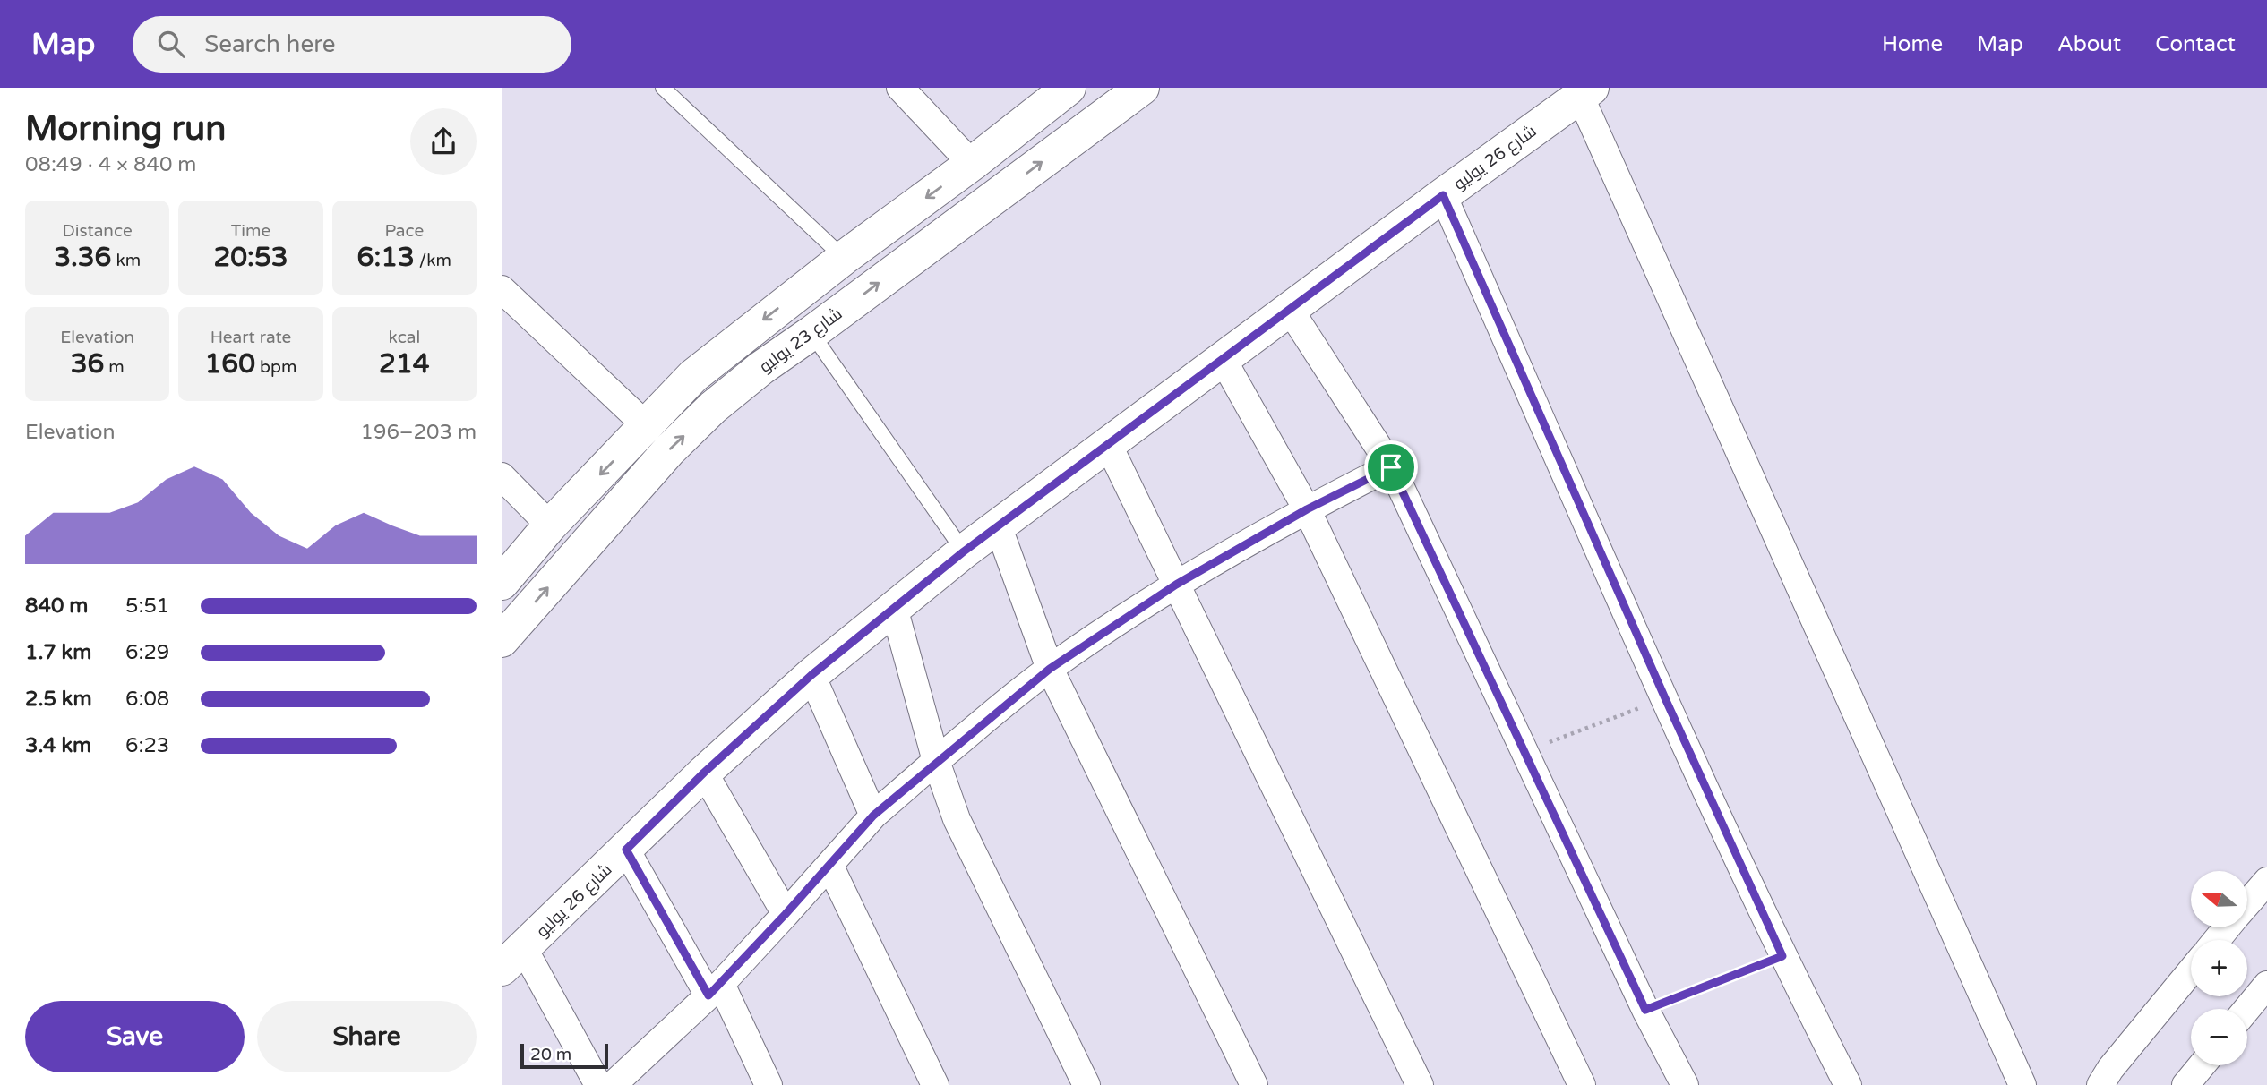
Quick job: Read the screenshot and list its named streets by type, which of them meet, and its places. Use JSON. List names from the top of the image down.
{
  "streets": {
    "street": ["شارع 26 يوليو", "شارع 23 يوليو"]
  },
  "scale_bar": "20 m",
  "north": "left",
  "page": {
    "header": "Map",
    "search": "Search here",
    "nav": [
      "Home",
      "Map",
      "About",
      "Contact"
    ],
    "heading": ["Morning run", "08:49 · 4 × 840 m"],
    "stats": [
      ["Distance", "3.36 km"],
      ["Time", "20:53"],
      ["Pace", "6:13 /km"],
      ["Elevation", "36 m"],
      ["Heart rate", "160 bpm"],
      ["kcal", "214"]
    ],
    "chart": ["Elevation", "196–203 m"],
    "list": [
      {
        "name": "840 m",
        "note": "5:51"
      },
      {
        "name": "1.7 km",
        "note": "6:29"
      },
      {
        "name": "2.5 km",
        "note": "6:08"
      },
      {
        "name": "3.4 km",
        "note": "6:23"
      }
    ],
    "map_buttons": ["+", "−"],
    "buttons": ["Save", "Share"],
    "scale": "20 m"
  }
}
